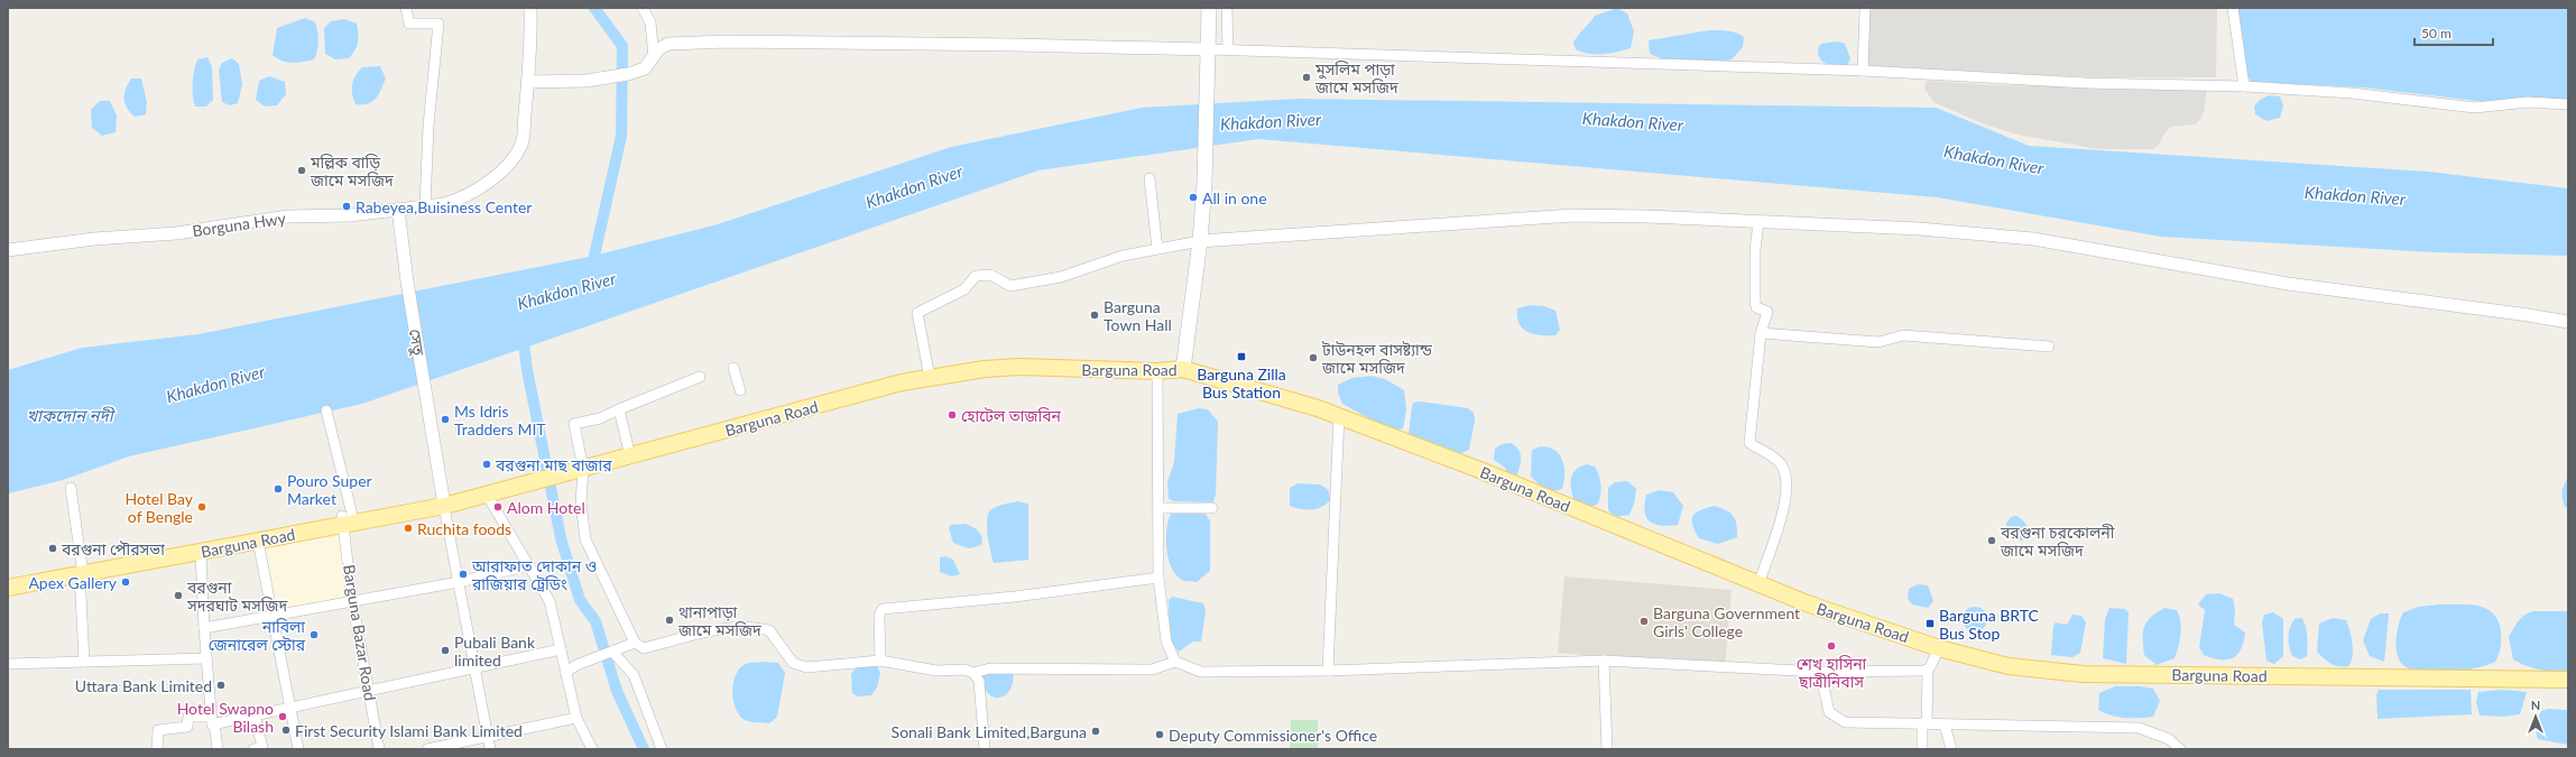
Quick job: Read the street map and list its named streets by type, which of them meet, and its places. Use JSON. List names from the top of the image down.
{
  "streets": {
    "main road": ["Barguna Road"],
    "street": ["Borguna Hwy", "সেতু", "Barguna Bazar Road"]
  },
  "crossings": [
    ["Borguna Hwy", "সেতু"],
    ["সেতু", "Barguna Road"],
    ["Barguna Road", "Barguna Bazar Road"]
  ],
  "water": ["Khakdon River", "খাকদোন নদী"],
  "places": {
    "other": [
      "মুসলিম পাড়া জামে মসজিদ",
      "মল্লিক বাড়ি জামে মসজিদ",
      "All in one",
      "Rabeyea,Buisiness Center",
      "Barguna Town Hall",
      "টাউনহল বাসষ্ট্যান্ড জামে মসজিদ",
      "হোটেল তাজবিন",
      "Ms Idris Tradders MIT",
      "বরগুনা মাছ বাজার",
      "Pouro Super Market",
      "Hotel Bay of Bengle",
      "Alom Hotel",
      "Ruchita foods",
      "বরগুনা চরকোলনী জামে মসজিদ",
      "বরগুনা পৌরসভা",
      "আরাফাত দোকান ও রাজিয়ার ট্রেডিং",
      "Apex Gallery",
      "বরগুনা সদরঘাট মসজিদ",
      "থানাপাড়া জামে মসজিদ",
      "Barguna Government Girls' College",
      "নাবিলা জেনারেল স্টোর",
      "শেখ হাসিনা ছাত্রীনিবাস",
      "Pubali Bank limited",
      "Uttara Bank Limited",
      "Hotel Swapno Bilash",
      "First Security Islami Bank Limited",
      "Sonali Bank Limited,Barguna",
      "Deputy Commissioner's Office"
    ],
    "transit": ["Barguna Zilla Bus Station", "Barguna BRTC Bus Stop"]
  },
  "scale_bar": "50 m",
  "north": "top"
}
